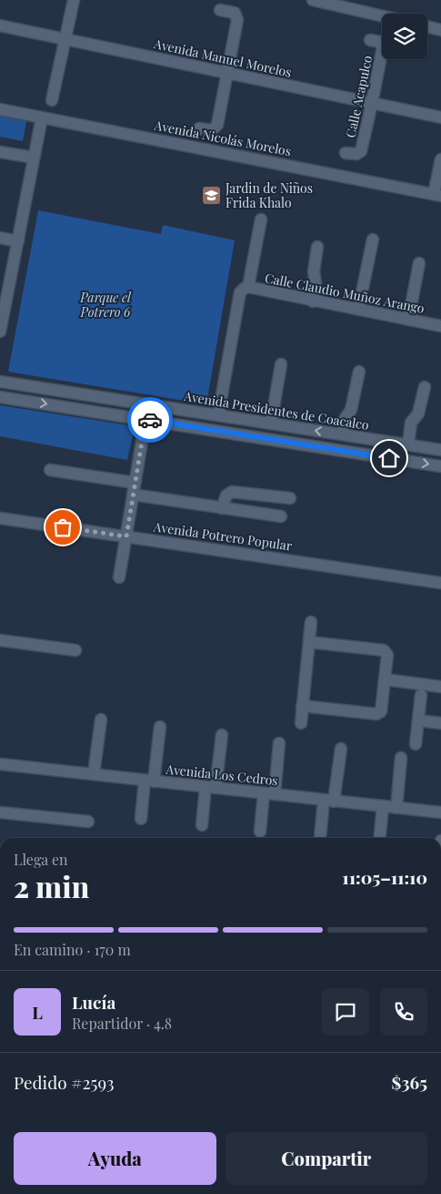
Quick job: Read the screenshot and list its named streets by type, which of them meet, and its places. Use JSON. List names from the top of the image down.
{
  "streets": {
    "street": [
      "Avenida Manuel Morelos",
      "Calle Acapulco",
      "Avenida Nicolás Morelos",
      "Calle Claudio Muñoz Arango",
      "Avenida Presidentes de Coacalco",
      "Avenida Potrero Popular",
      "Avenida Los Cedros"
    ]
  },
  "crossings": [
    ["Avenida Manuel Morelos", "Calle Acapulco"]
  ],
  "parks": ["Parque el Potrero 6"],
  "places": {
    "school or university": ["Jardin de Niños Frida Khalo"]
  },
  "page": {
    "heading": ["2 min", "Llega en", "11:05–11:10"],
    "panel": [
      "Lucía",
      "Repartidor · 4.8",
      "Pedido #2593",
      "$365"
    ],
    "bar": "En camino · 170 m",
    "round": "L",
    "buttons": ["Ayuda", "Compartir"]
  }
}
